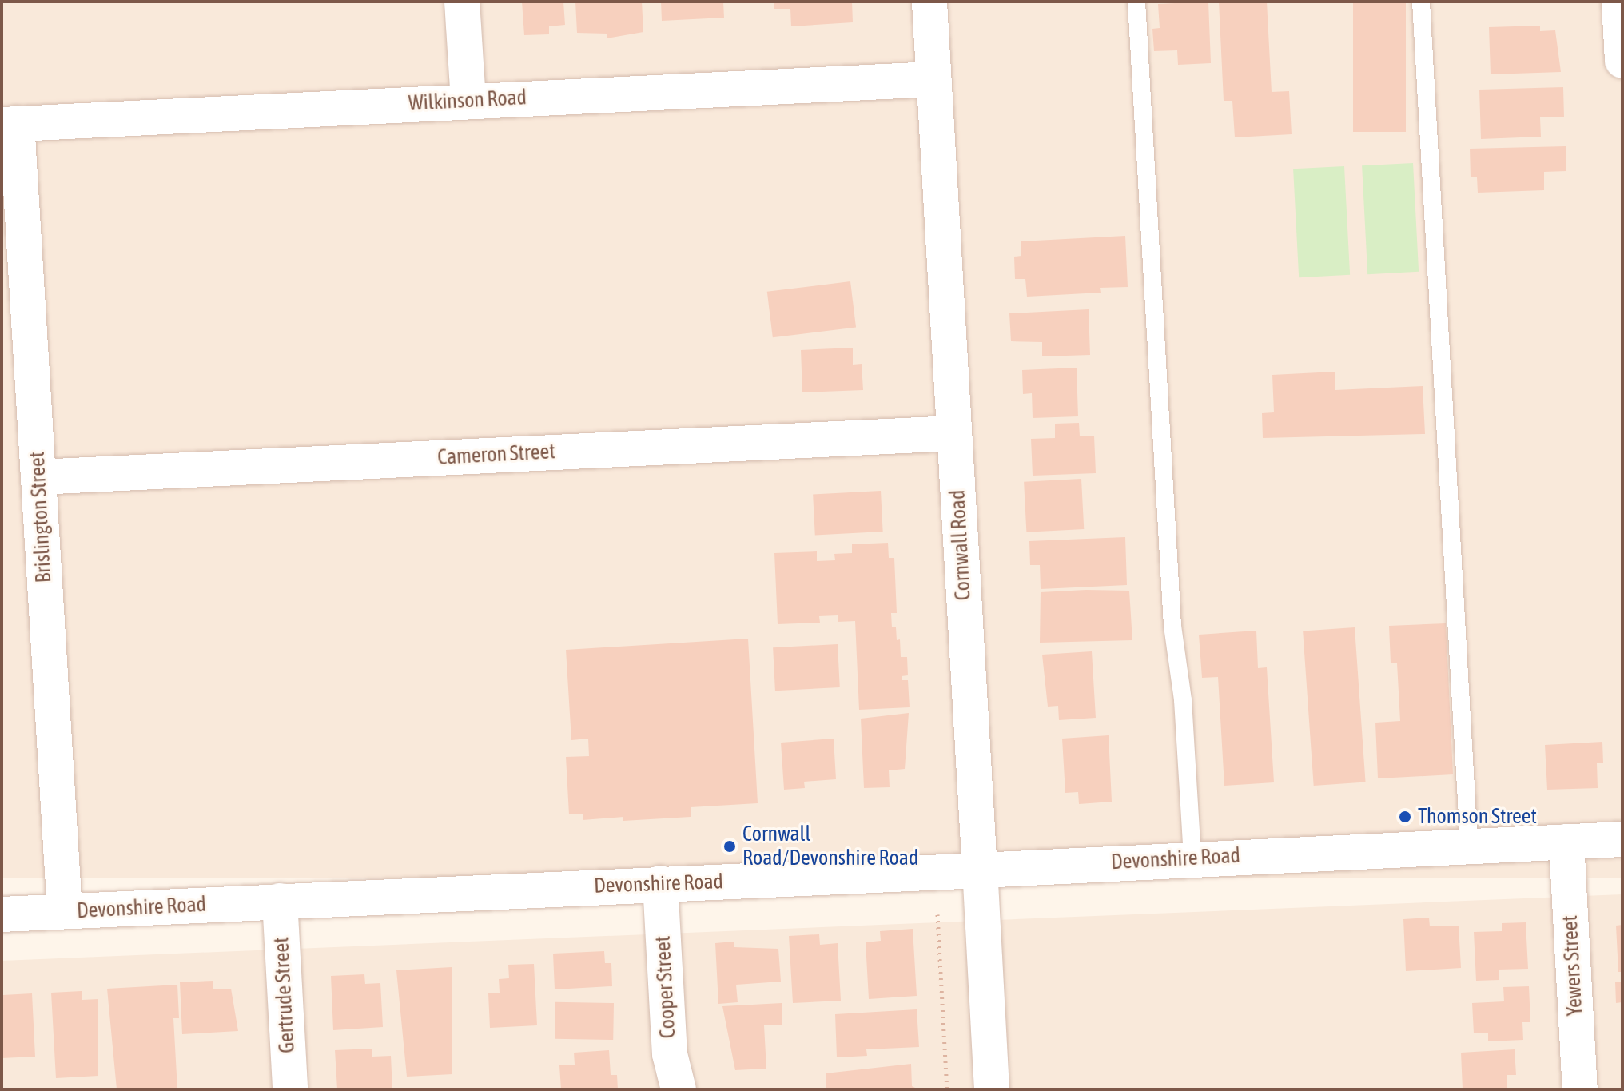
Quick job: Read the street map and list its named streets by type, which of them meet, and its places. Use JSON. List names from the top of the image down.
{
  "streets": {
    "street": [
      "Wilkinson Road",
      "Cameron Street",
      "Brislington Street",
      "Cornwall Road",
      "Devonshire Road",
      "Yewers Street",
      "Cooper Street",
      "Gertrude Street"
    ]
  },
  "crossings": [
    ["Wilkinson Road", "Brislington Street"],
    ["Wilkinson Road", "Cornwall Road"],
    ["Cameron Street", "Brislington Street"],
    ["Cameron Street", "Cornwall Road"],
    ["Brislington Street", "Devonshire Road"],
    ["Cornwall Road", "Devonshire Road"],
    ["Devonshire Road", "Yewers Street"],
    ["Devonshire Road", "Cooper Street"],
    ["Devonshire Road", "Gertrude Street"]
  ],
  "places": ["Thomson Street", "Cornwall Road/Devonshire Road"]
}
